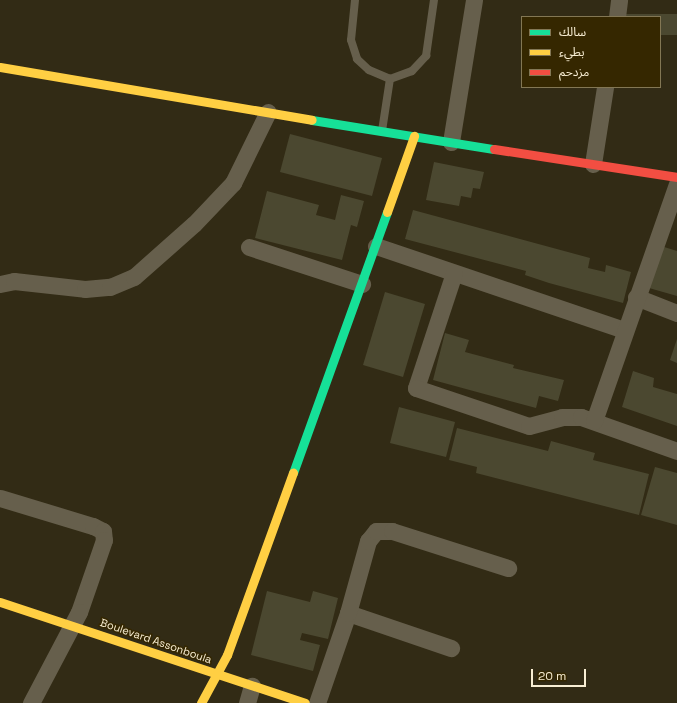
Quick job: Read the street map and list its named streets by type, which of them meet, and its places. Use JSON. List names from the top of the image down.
{
  "streets": {
    "street": ["Boulevard Assonboula"]
  },
  "legend": ["سالك", "بطيء", "مزدحم"],
  "scale_bar": "20 m"
}
